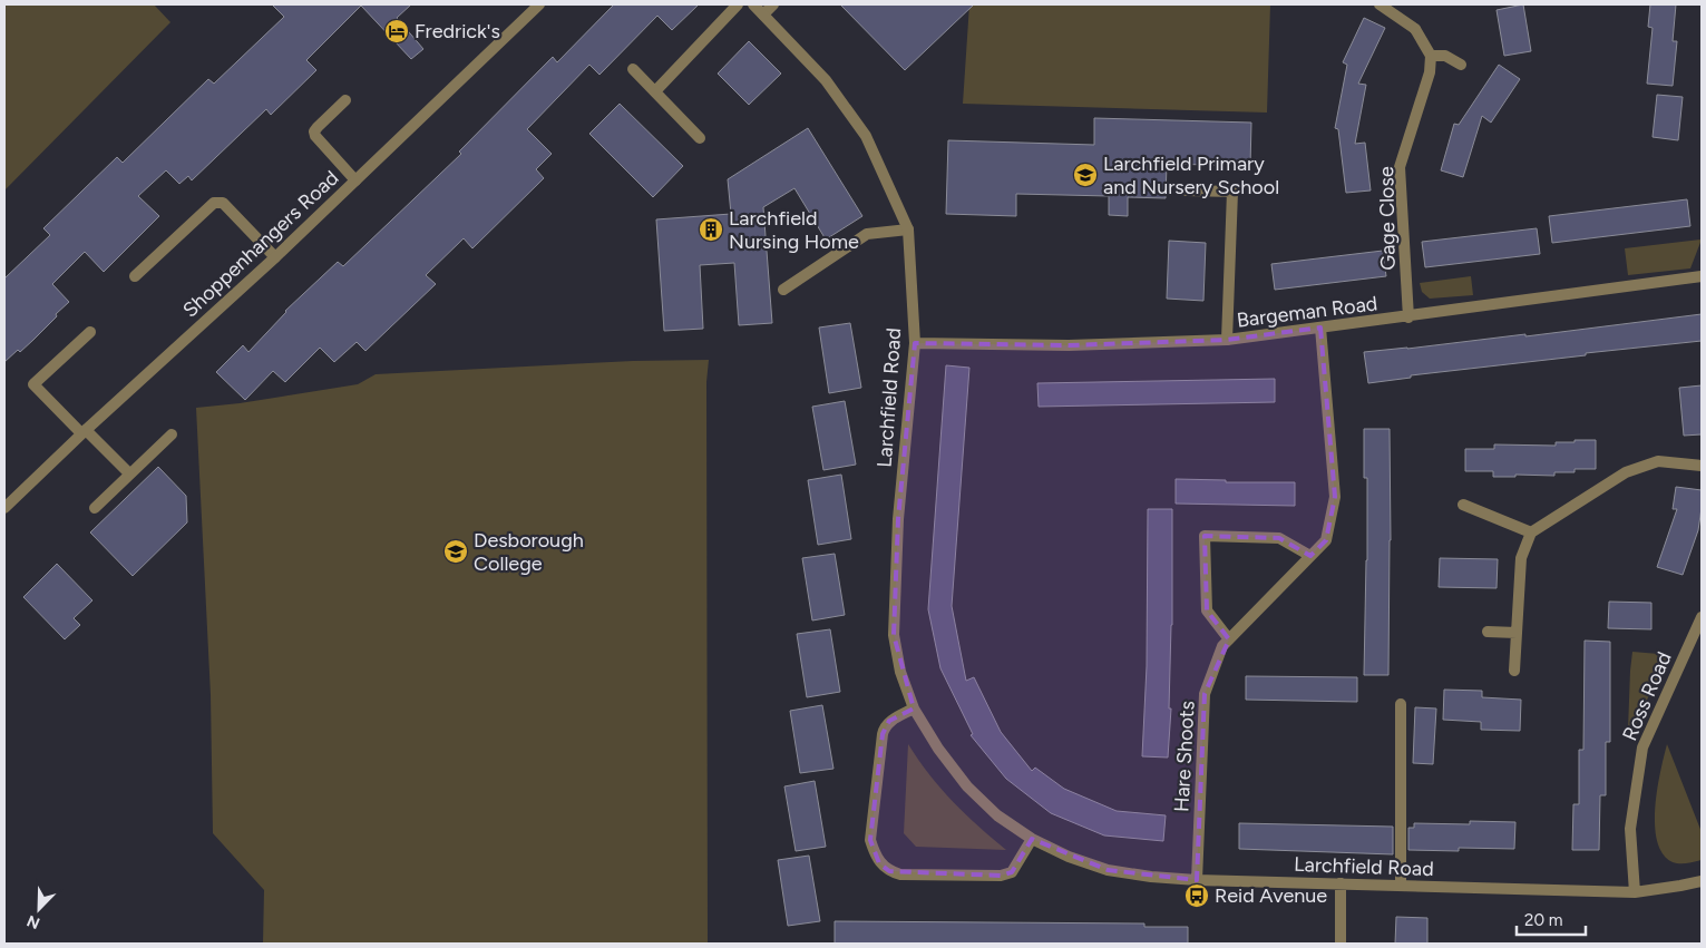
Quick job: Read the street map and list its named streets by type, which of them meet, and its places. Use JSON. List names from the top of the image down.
{
  "streets": {
    "street": [
      "Gage Close",
      "Shoppenhangers Road",
      "Bargeman Road",
      "Larchfield Road",
      "Ross Road",
      "Hare Shoots"
    ]
  },
  "crossings": [
    ["Gage Close", "Bargeman Road"],
    ["Bargeman Road", "Larchfield Road"],
    ["Bargeman Road", "Hare Shoots"],
    ["Larchfield Road", "Ross Road"],
    ["Larchfield Road", "Hare Shoots"]
  ],
  "places": {
    "hotel": ["Fredrick's"],
    "school or university": ["Larchfield Primary and Nursery School", "Desborough College"],
    "building": ["Larchfield Nursing Home"],
    "bus stop": ["Reid Avenue"]
  },
  "scale_bar": "20 m",
  "north": "bottom left"
}
